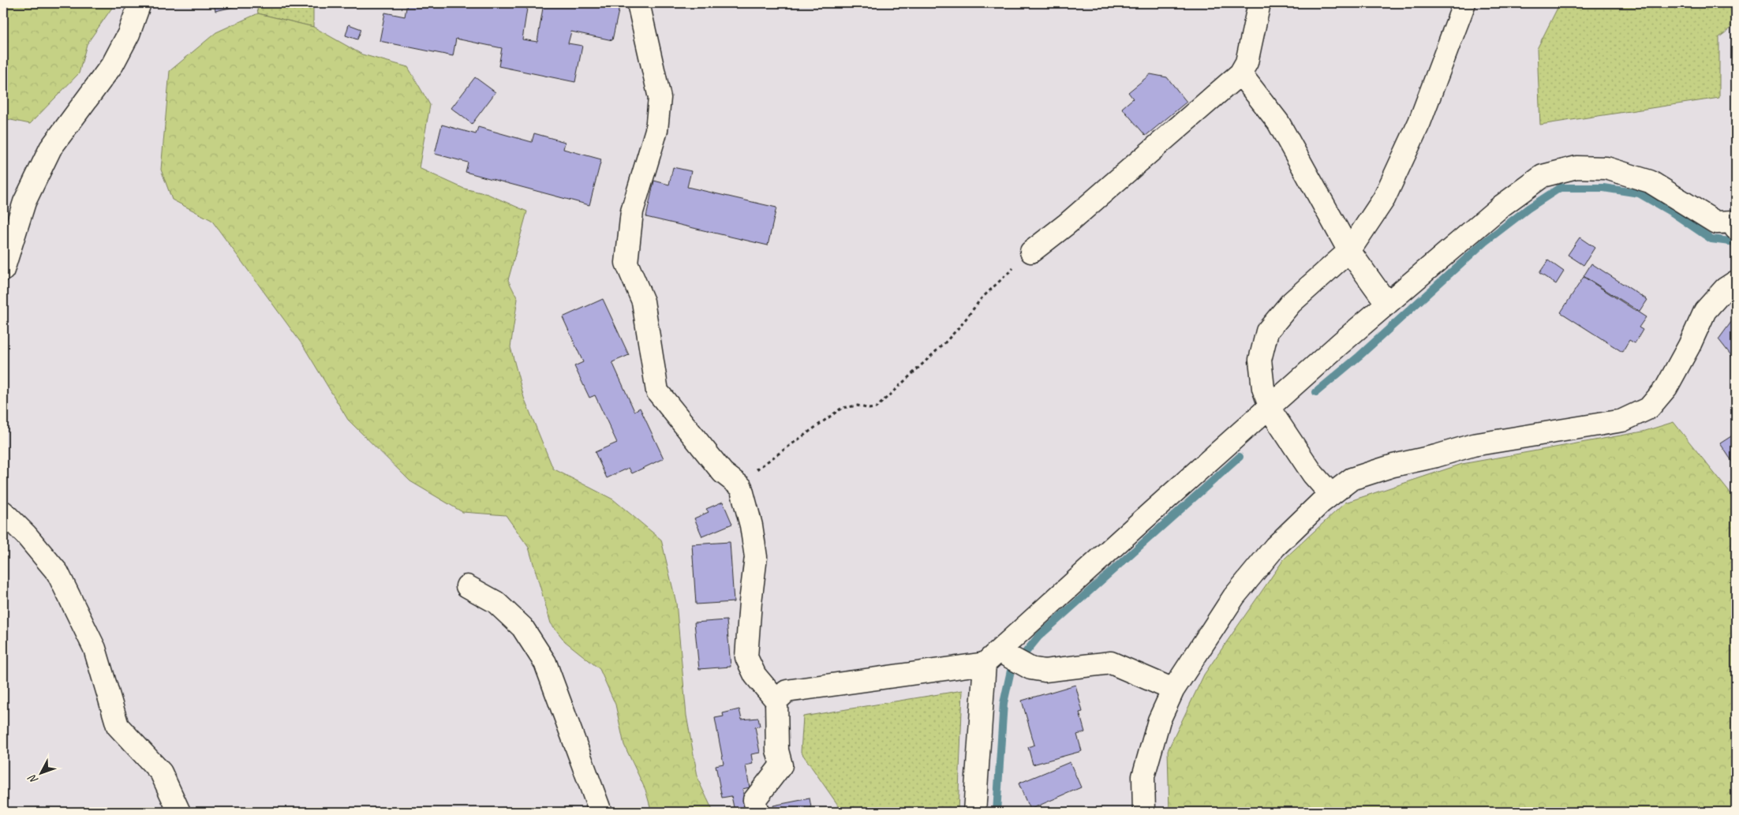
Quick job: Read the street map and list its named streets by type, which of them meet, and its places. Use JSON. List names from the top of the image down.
{
  "north": "bottom left"
}
